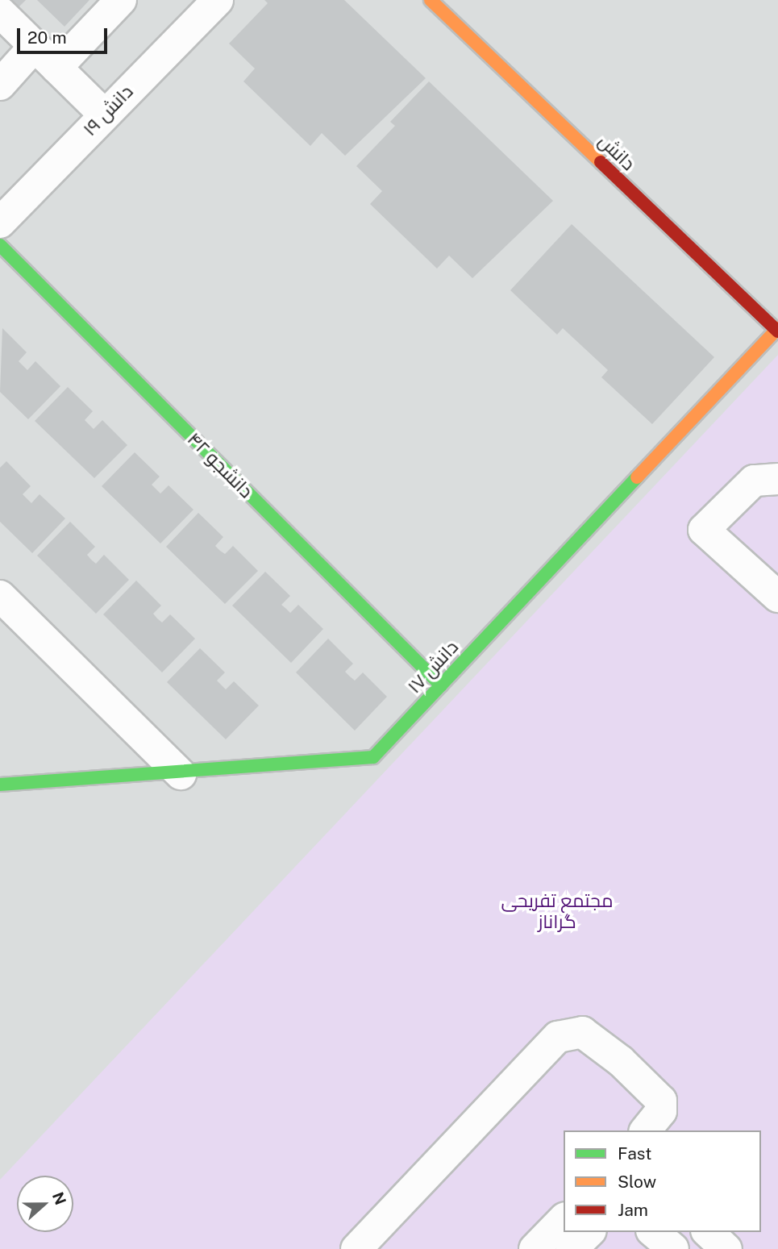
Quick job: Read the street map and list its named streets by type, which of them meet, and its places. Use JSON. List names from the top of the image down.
{
  "streets": {
    "street": [
      "دانش ۱۹",
      "دانش",
      "دانشجو ۴۲",
      "دانش ۱۷"
    ]
  },
  "crossings": [
    ["دانش", "دانش ۱۷"],
    ["دانشجو ۴۲", "دانش ۱۷"]
  ],
  "parks": ["مجتمع تفریحی گراناز"],
  "legend": ["Fast", "Slow", "Jam"],
  "scale_bar": "20 m",
  "north": "right"
}
